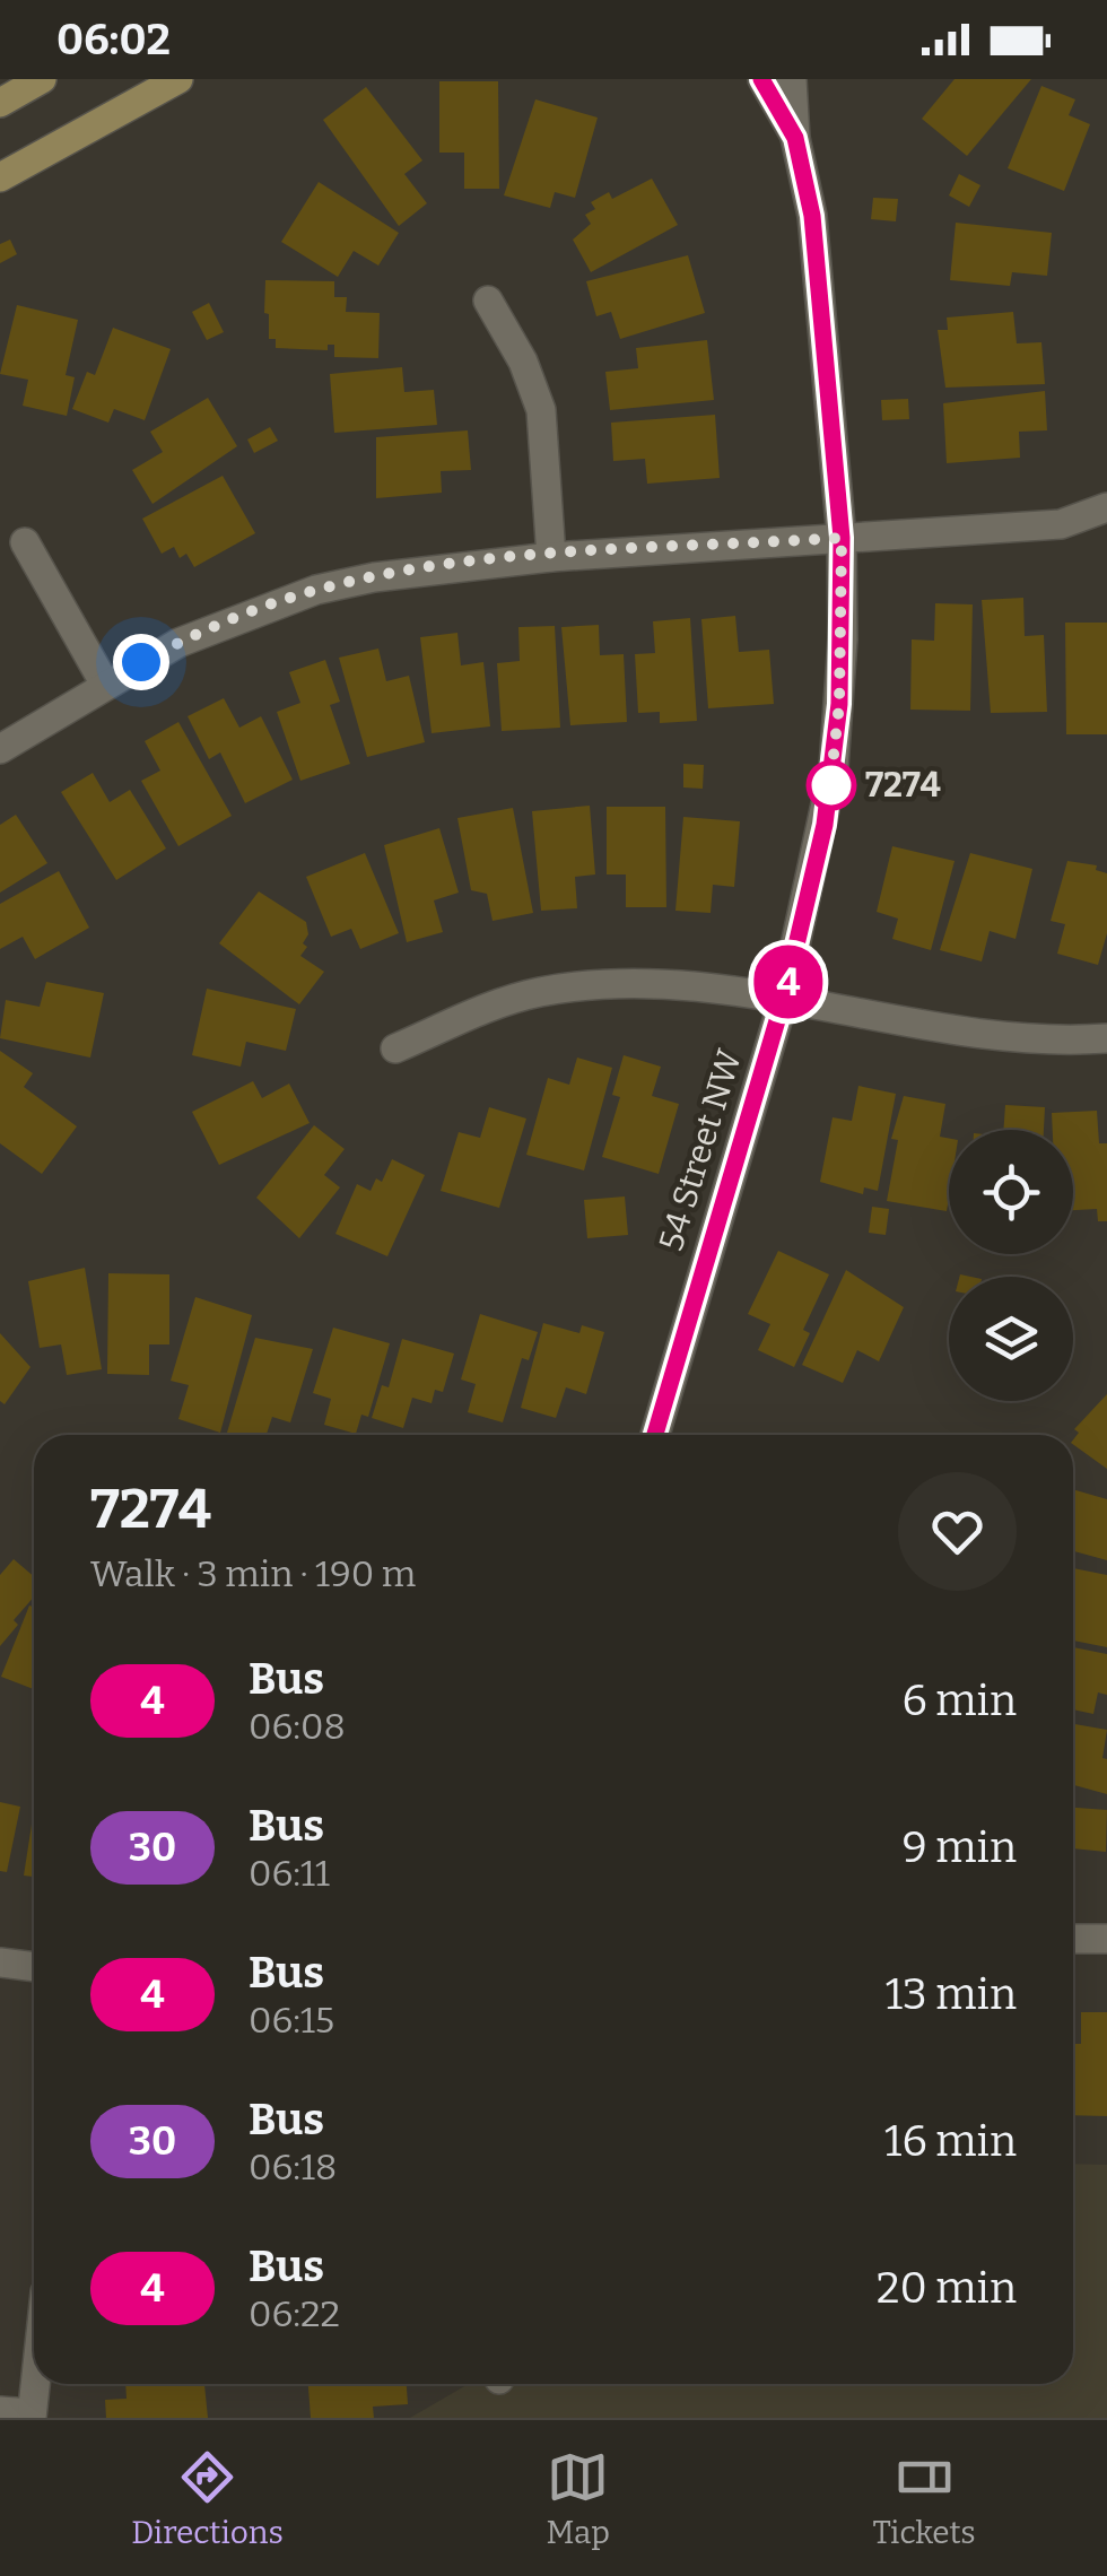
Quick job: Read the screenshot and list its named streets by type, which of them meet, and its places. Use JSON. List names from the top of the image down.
{
  "streets": {
    "street": ["54 Street NW"]
  },
  "places": ["7274"],
  "lines": ["bus line 4"],
  "page": {
    "status": "06:02",
    "on_map": "4",
    "heading": ["7274", "Walk · 3 min · 190 m"],
    "list": [
      {
        "mark": "4",
        "name": "Bus",
        "note": "06:08",
        "value": "6 min"
      },
      {
        "mark": "30",
        "name": "Bus",
        "note": "06:11",
        "value": "9 min"
      },
      {
        "mark": "4",
        "name": "Bus",
        "note": "06:15",
        "value": "13 min"
      },
      {
        "mark": "30",
        "name": "Bus",
        "note": "06:18",
        "value": "16 min"
      },
      {
        "mark": "4",
        "name": "Bus",
        "note": "06:22",
        "value": "20 min"
      }
    ],
    "tabs": ["Directions", "Map", "Tickets"]
  }
}
